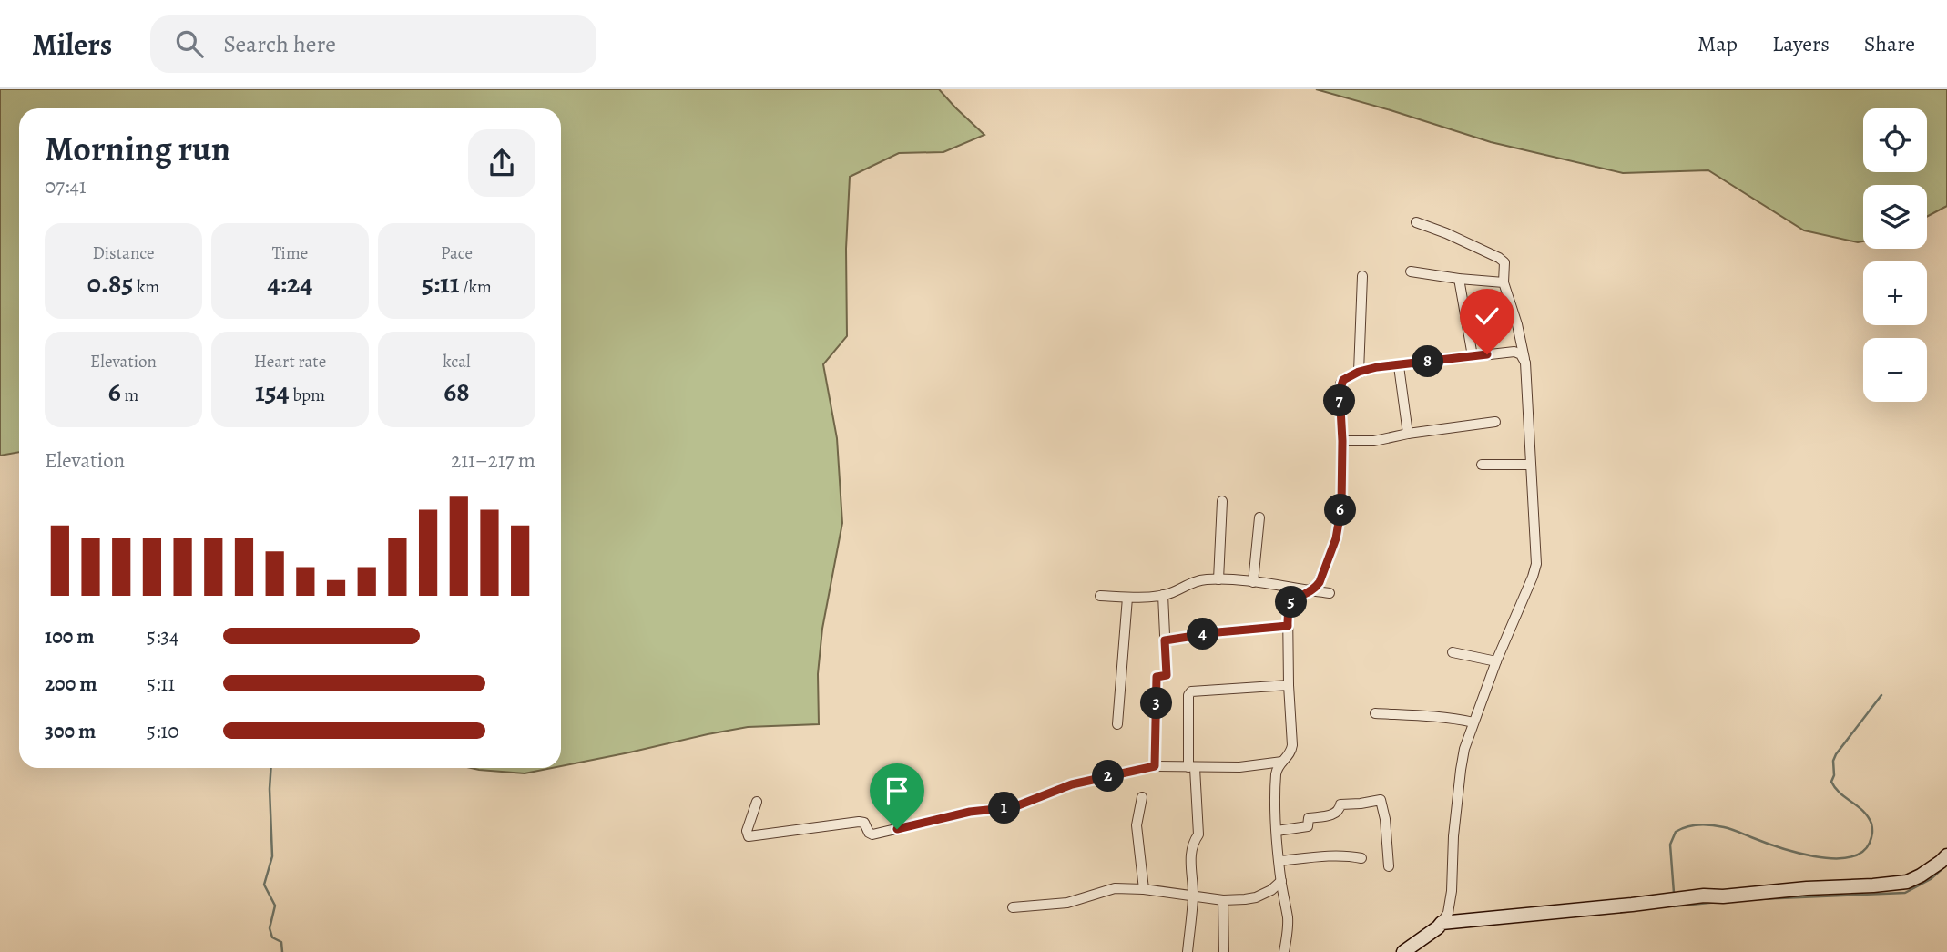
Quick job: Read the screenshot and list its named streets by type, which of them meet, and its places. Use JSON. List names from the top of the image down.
{
  "page": {
    "header": "Milers",
    "search": "Search here",
    "nav": ["Map", "Layers", "Share"],
    "map_buttons": ["+", "−"],
    "heading": ["Morning run", "07:41"],
    "stats": [
      ["Distance", "0.85 km"],
      ["Time", "4:24"],
      ["Pace", "5:11 /km"],
      ["Elevation", "6 m"],
      ["Heart rate", "154 bpm"],
      ["kcal", "68"]
    ],
    "pins": [
      "8",
      "7",
      "6",
      "5",
      "4",
      "3",
      "2",
      "1"
    ],
    "chart": ["Elevation", "211–217 m"],
    "list": [
      {
        "name": "100 m",
        "note": "5:34"
      },
      {
        "name": "200 m",
        "note": "5:11"
      },
      {
        "name": "300 m",
        "note": "5:10"
      }
    ]
  }
}
